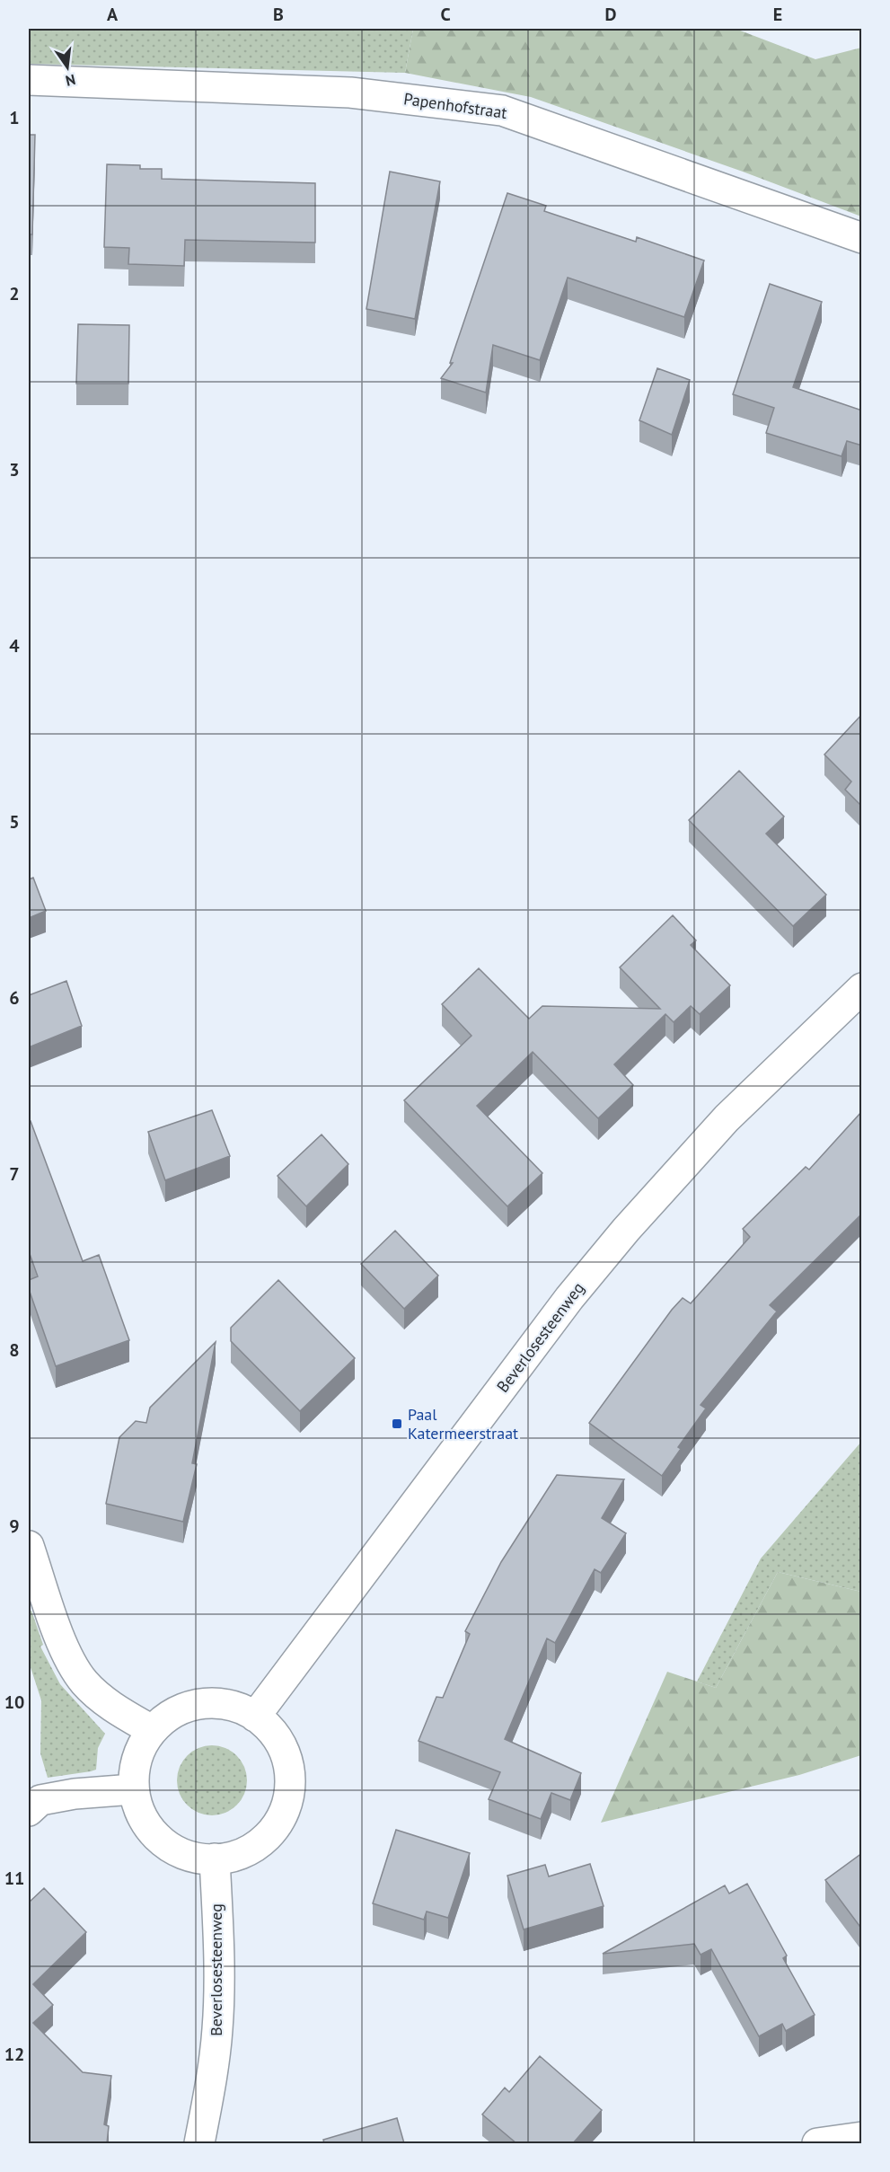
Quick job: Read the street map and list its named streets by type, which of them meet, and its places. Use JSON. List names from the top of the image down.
{
  "streets": {
    "street": ["Papenhofstraat", "Beverlosesteenweg"]
  },
  "places": {
    "transit": ["Paal Katermeerstraat"]
  },
  "north": "bottom",
  "grid": {
    "columns": [
      "A",
      "B",
      "C",
      "D",
      "E"
    ],
    "rows": [
      "1",
      "2",
      "3",
      "4",
      "5",
      "6",
      "7",
      "8",
      "9",
      "10",
      "11",
      "12"
    ]
  }
}
